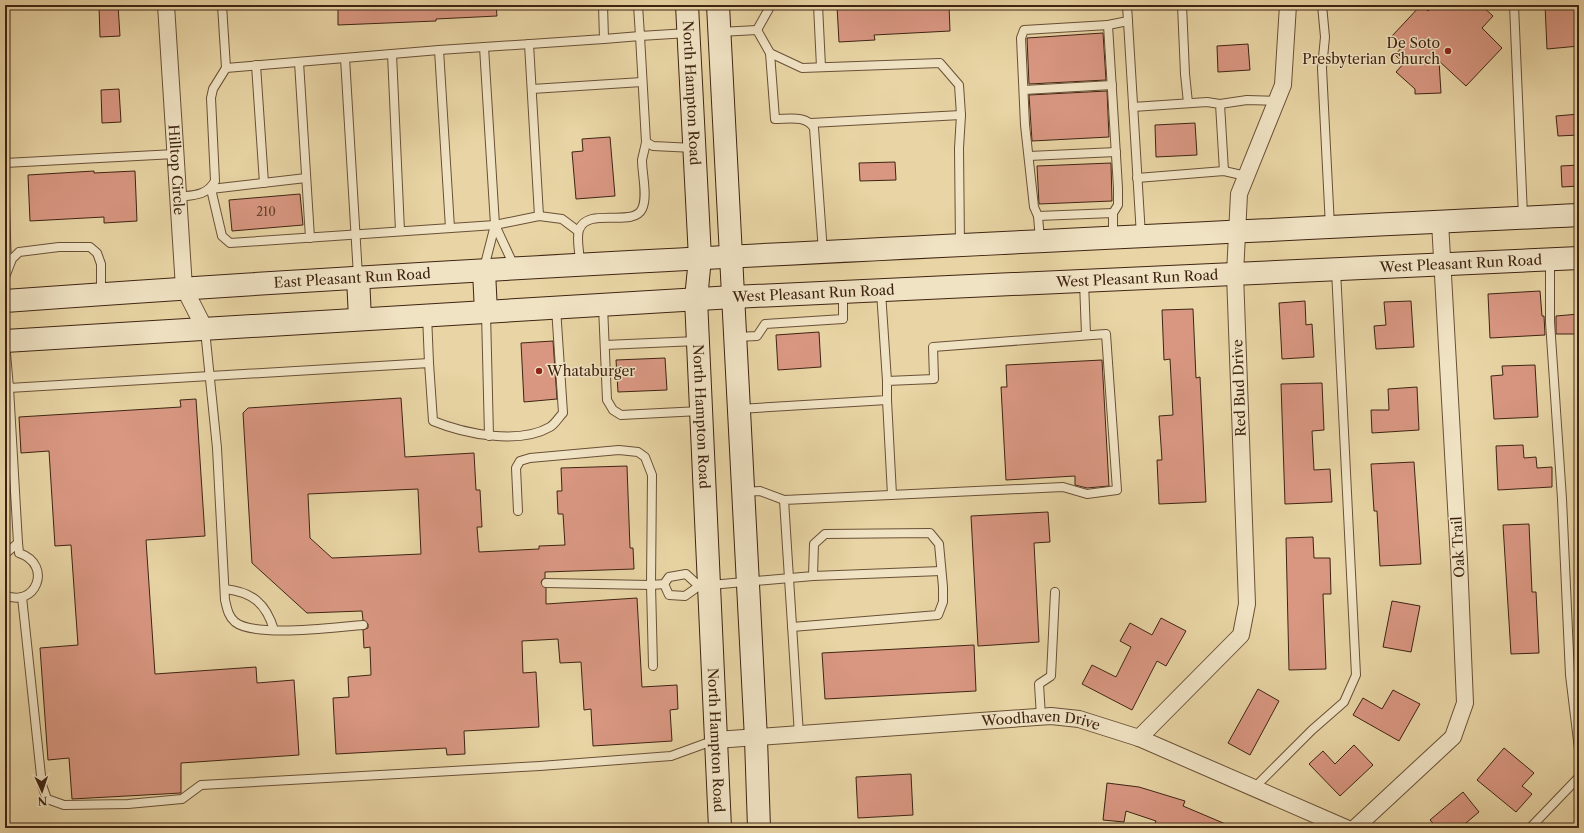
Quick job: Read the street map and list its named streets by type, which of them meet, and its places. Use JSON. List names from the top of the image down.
{
  "streets": {
    "main road": ["North Hampton Road", "West Pleasant Run Road", "East Pleasant Run Road"],
    "street": [
      "Hilltop Circle",
      "Red Bud Drive",
      "Oak Trail",
      "Woodhaven Drive"
    ]
  },
  "crossings": [
    ["North Hampton Road", "West Pleasant Run Road"],
    ["North Hampton Road", "East Pleasant Run Road"],
    ["North Hampton Road", "Woodhaven Drive"],
    ["Hilltop Circle", "East Pleasant Run Road"],
    ["West Pleasant Run Road", "Red Bud Drive"],
    ["West Pleasant Run Road", "Oak Trail"],
    ["Red Bud Drive", "Woodhaven Drive"]
  ],
  "places": ["De Soto Presbyterian Church", "Whataburger"],
  "house_numbers": ["210"],
  "north": "bottom"
}
